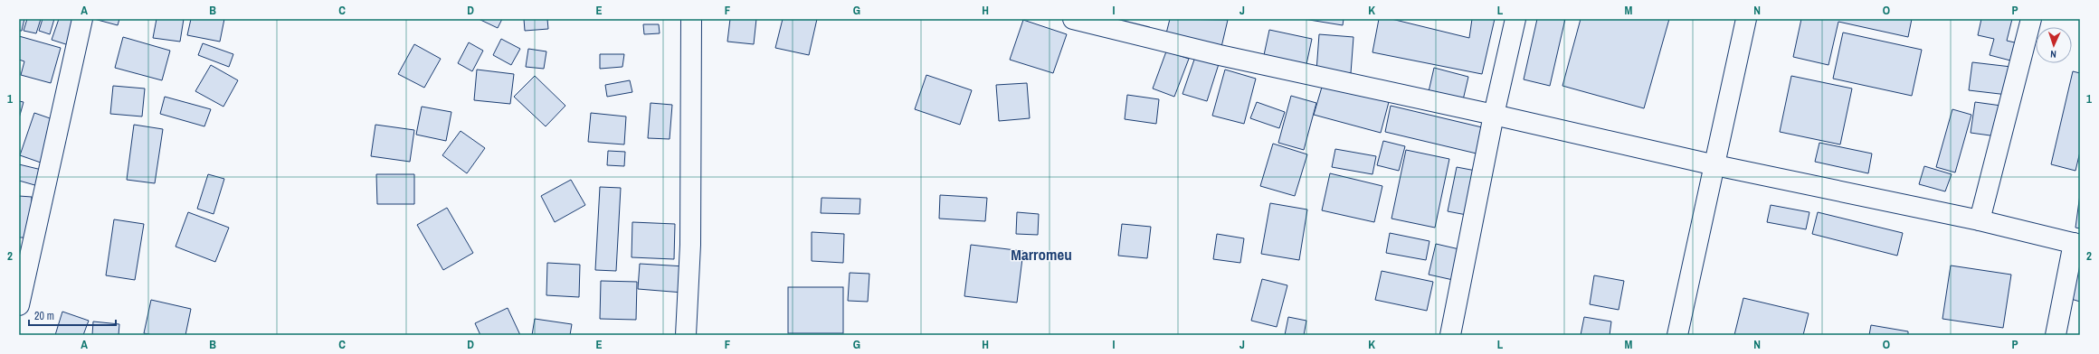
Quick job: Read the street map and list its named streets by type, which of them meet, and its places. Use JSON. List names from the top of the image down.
{
  "districts": ["Marromeu"],
  "scale_bar": "20 m",
  "north": "bottom",
  "grid": {
    "columns": [
      "A",
      "B",
      "C",
      "D",
      "E",
      "F",
      "G",
      "H",
      "I",
      "J",
      "K",
      "L",
      "M",
      "N",
      "O",
      "P"
    ],
    "rows": ["1", "2"]
  }
}
